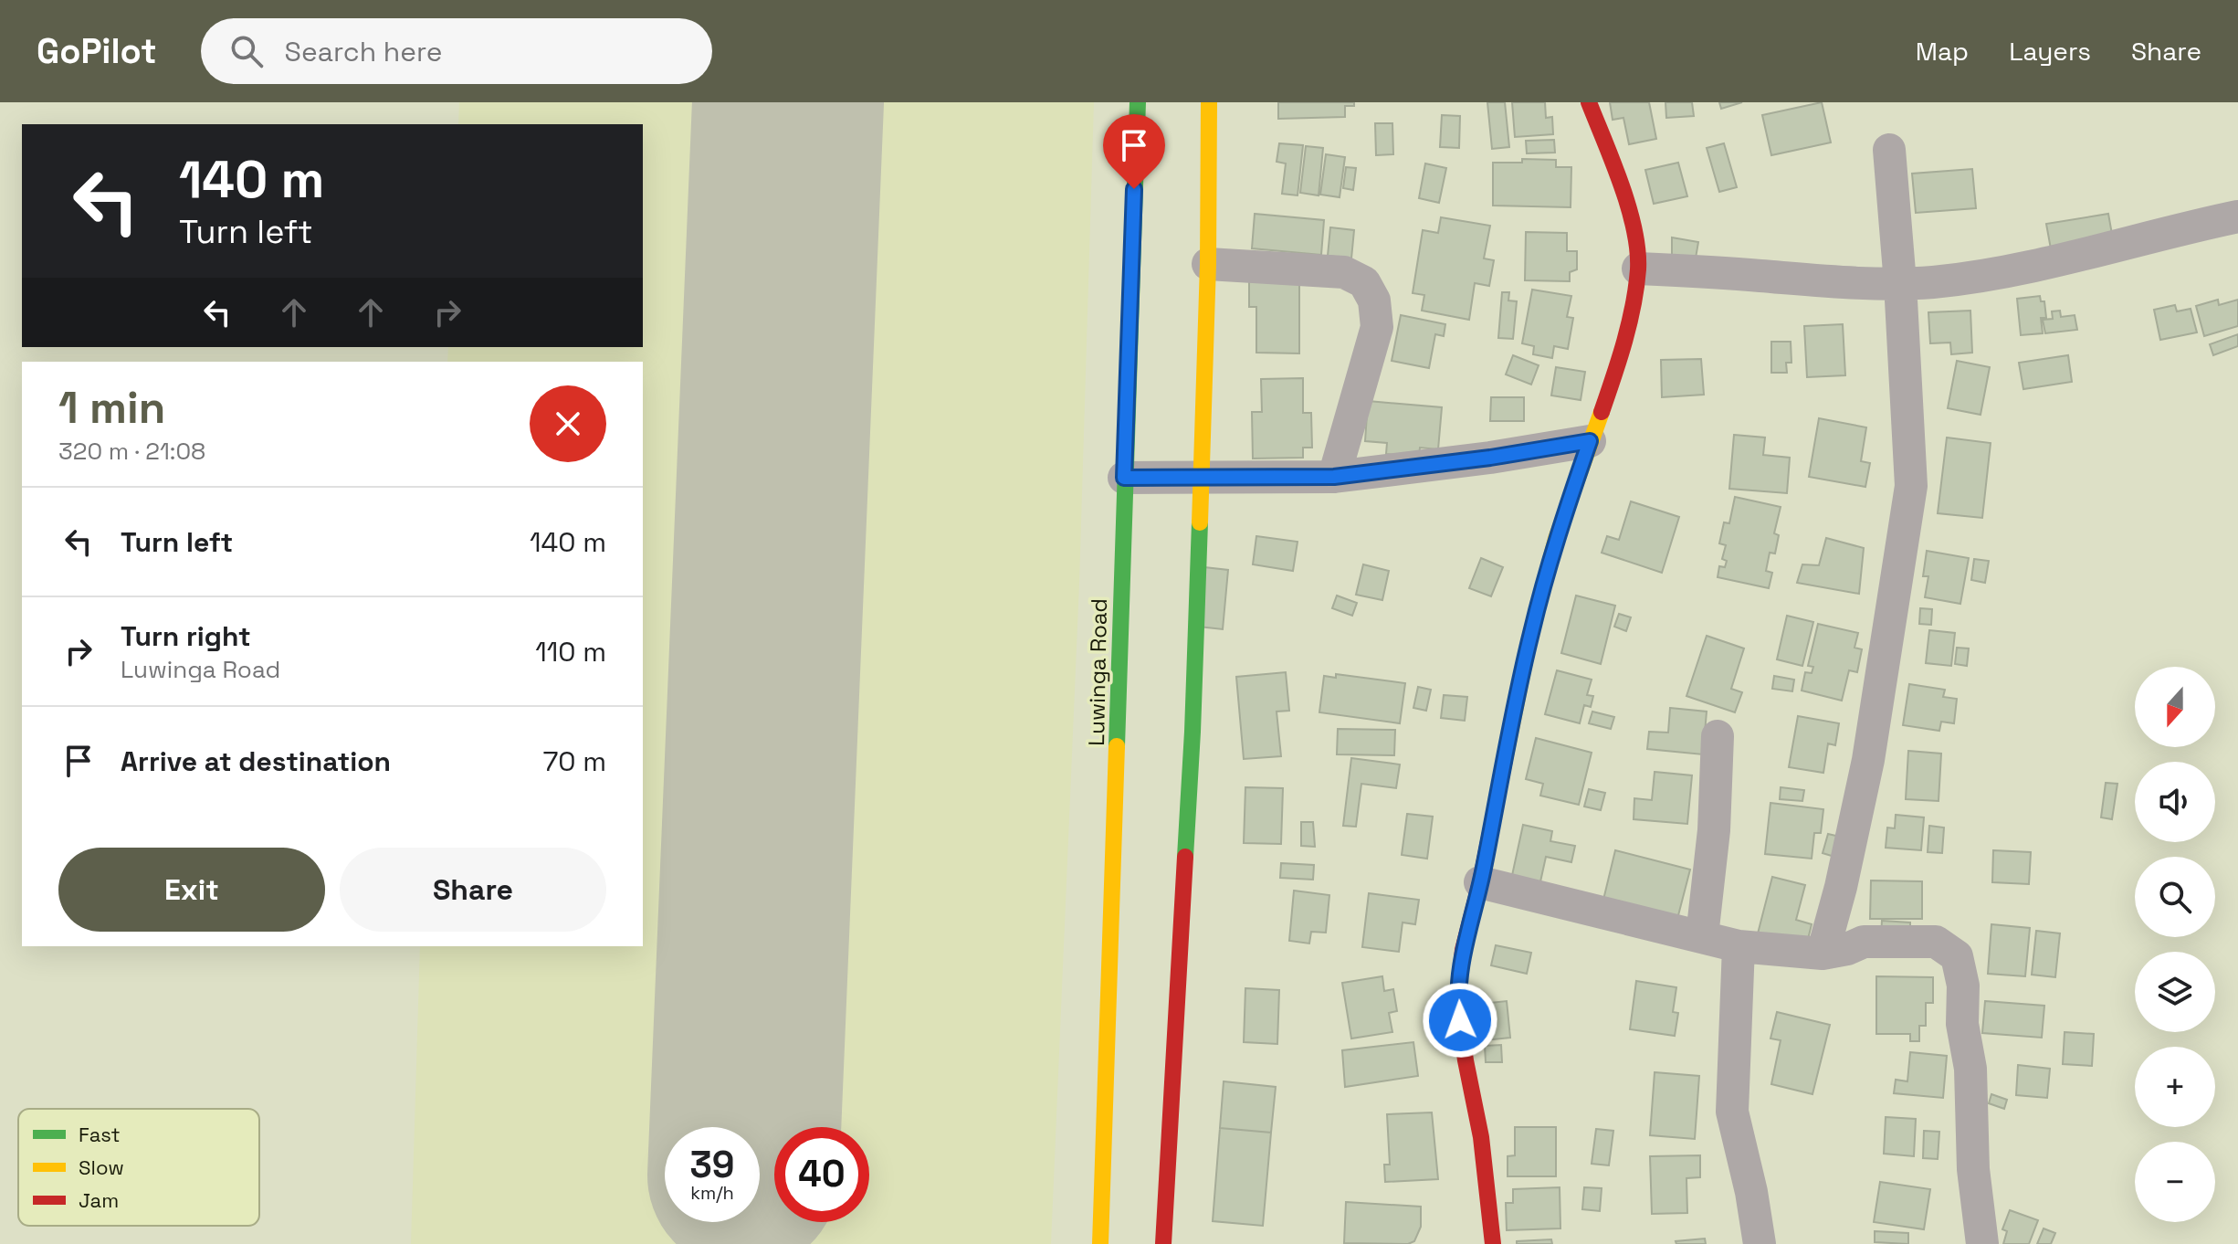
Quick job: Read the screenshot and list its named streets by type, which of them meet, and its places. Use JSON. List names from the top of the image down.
{
  "streets": {
    "main road": ["Luwinga Road"]
  },
  "legend": ["Fast", "Slow", "Jam"],
  "north": "bottom",
  "page": {
    "header": "GoPilot",
    "search": "Search here",
    "nav": ["Map", "Layers", "Share"],
    "turn": ["140 m", "Turn left"],
    "heading": ["1 min", "320 m · 21:08"],
    "list": [
      {
        "name": "Turn left",
        "value": "140 m"
      },
      {
        "name": "Turn right",
        "note": "Luwinga Road",
        "value": "110 m"
      },
      {
        "name": "Arrive at destination",
        "value": "70 m"
      }
    ],
    "map_buttons": ["+", "−"],
    "buttons": ["Exit", "Share"],
    "speed": "39 km/h",
    "limit": "40"
  }
}
